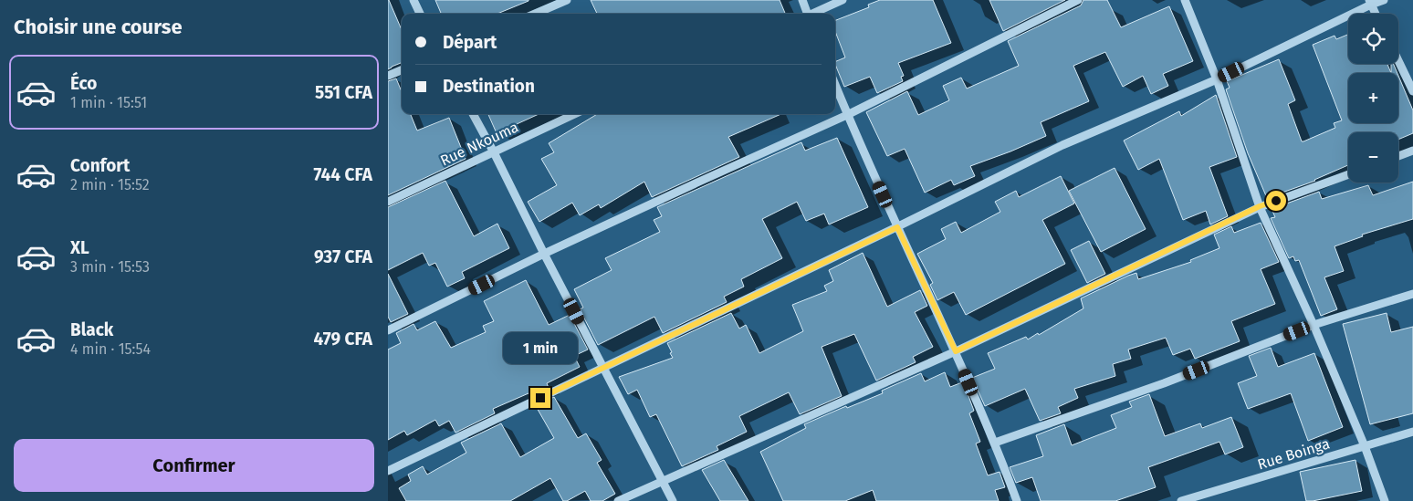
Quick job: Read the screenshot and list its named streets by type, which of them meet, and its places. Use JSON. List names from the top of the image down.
{
  "streets": {
    "street": ["Rue Nkouma", "Rue Boinga"]
  },
  "page": {
    "heading": "Choisir une course",
    "map_buttons": ["+", "−"],
    "banner": ["Départ", "Destination"],
    "list": [
      {
        "name": "Éco",
        "note": "1 min · 15:51",
        "value": "551 CFA"
      },
      {
        "name": "Confort",
        "note": "2 min · 15:52",
        "value": "744 CFA"
      },
      {
        "name": "XL",
        "note": "3 min · 15:53",
        "value": "937 CFA"
      },
      {
        "name": "Black",
        "note": "4 min · 15:54",
        "value": "479 CFA"
      }
    ],
    "bubble": "1 min",
    "buttons": "Confirmer"
  }
}
